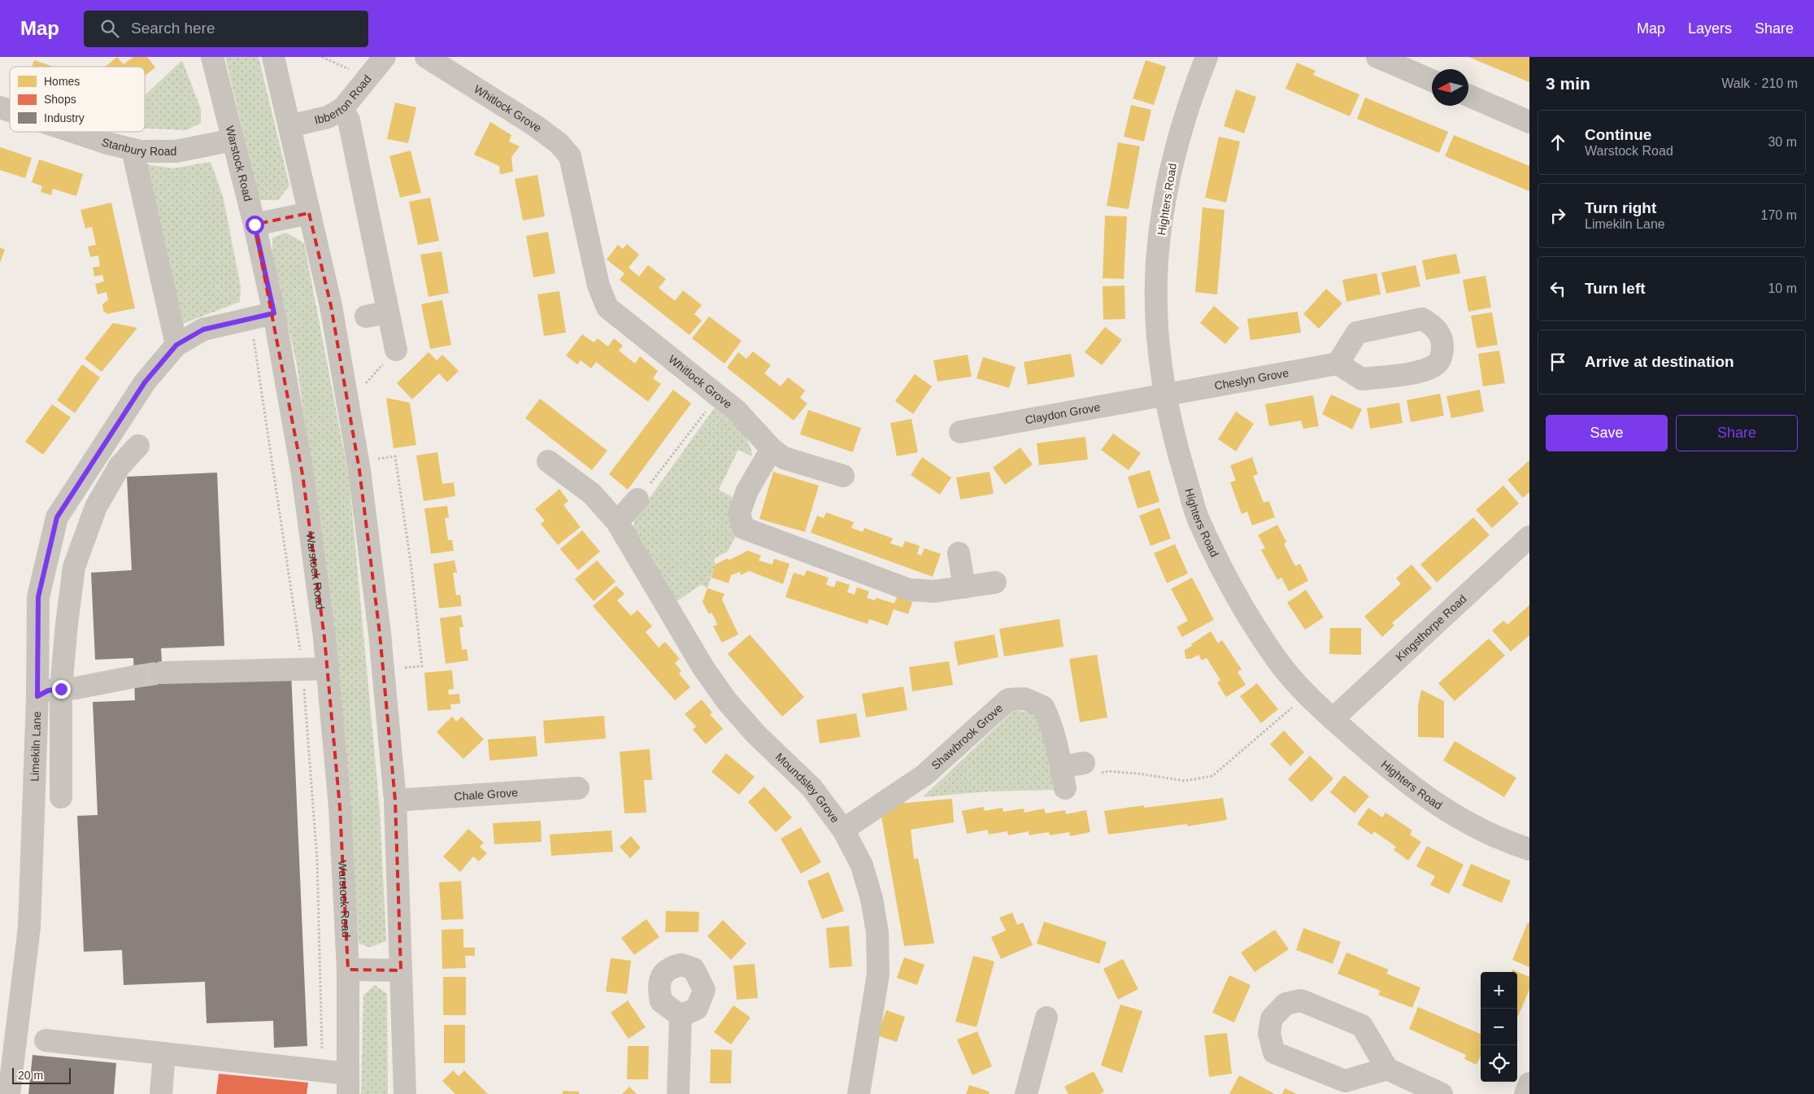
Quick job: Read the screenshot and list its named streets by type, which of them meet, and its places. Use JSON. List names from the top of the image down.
{
  "streets": {
    "street": [
      "Ibberton Road",
      "Whitlock Grove",
      "Stanbury Road",
      "Warstock Road",
      "Highters Road",
      "Cheslyn Grove",
      "Claydon Grove",
      "Kingsthorpe Road",
      "Shawbrook Grove",
      "Limekiln Lane",
      "Moundsley Grove",
      "Chale Grove"
    ]
  },
  "crossings": [
    ["Stanbury Road", "Warstock Road"],
    ["Warstock Road", "Limekiln Lane"],
    ["Highters Road", "Cheslyn Grove"],
    ["Highters Road", "Claydon Grove"],
    ["Highters Road", "Kingsthorpe Road"],
    ["Cheslyn Grove", "Claydon Grove"],
    ["Shawbrook Grove", "Moundsley Grove"]
  ],
  "legend": ["Homes", "Shops", "Industry"],
  "scale_bar": "20 m",
  "north": "left",
  "page": {
    "header": "Map",
    "search": "Search here",
    "nav": ["Map", "Layers", "Share"],
    "heading": ["3 min", "Walk · 210 m"],
    "list": [
      ["Continue", "Warstock Road", "30 m"],
      ["Turn right", "Limekiln Lane", "170 m"],
      ["Turn left", "10 m"],
      "Arrive at destination"
    ],
    "buttons": ["Save", "Share"],
    "map_buttons": ["+", "−"],
    "scale": "20 m"
  }
}
